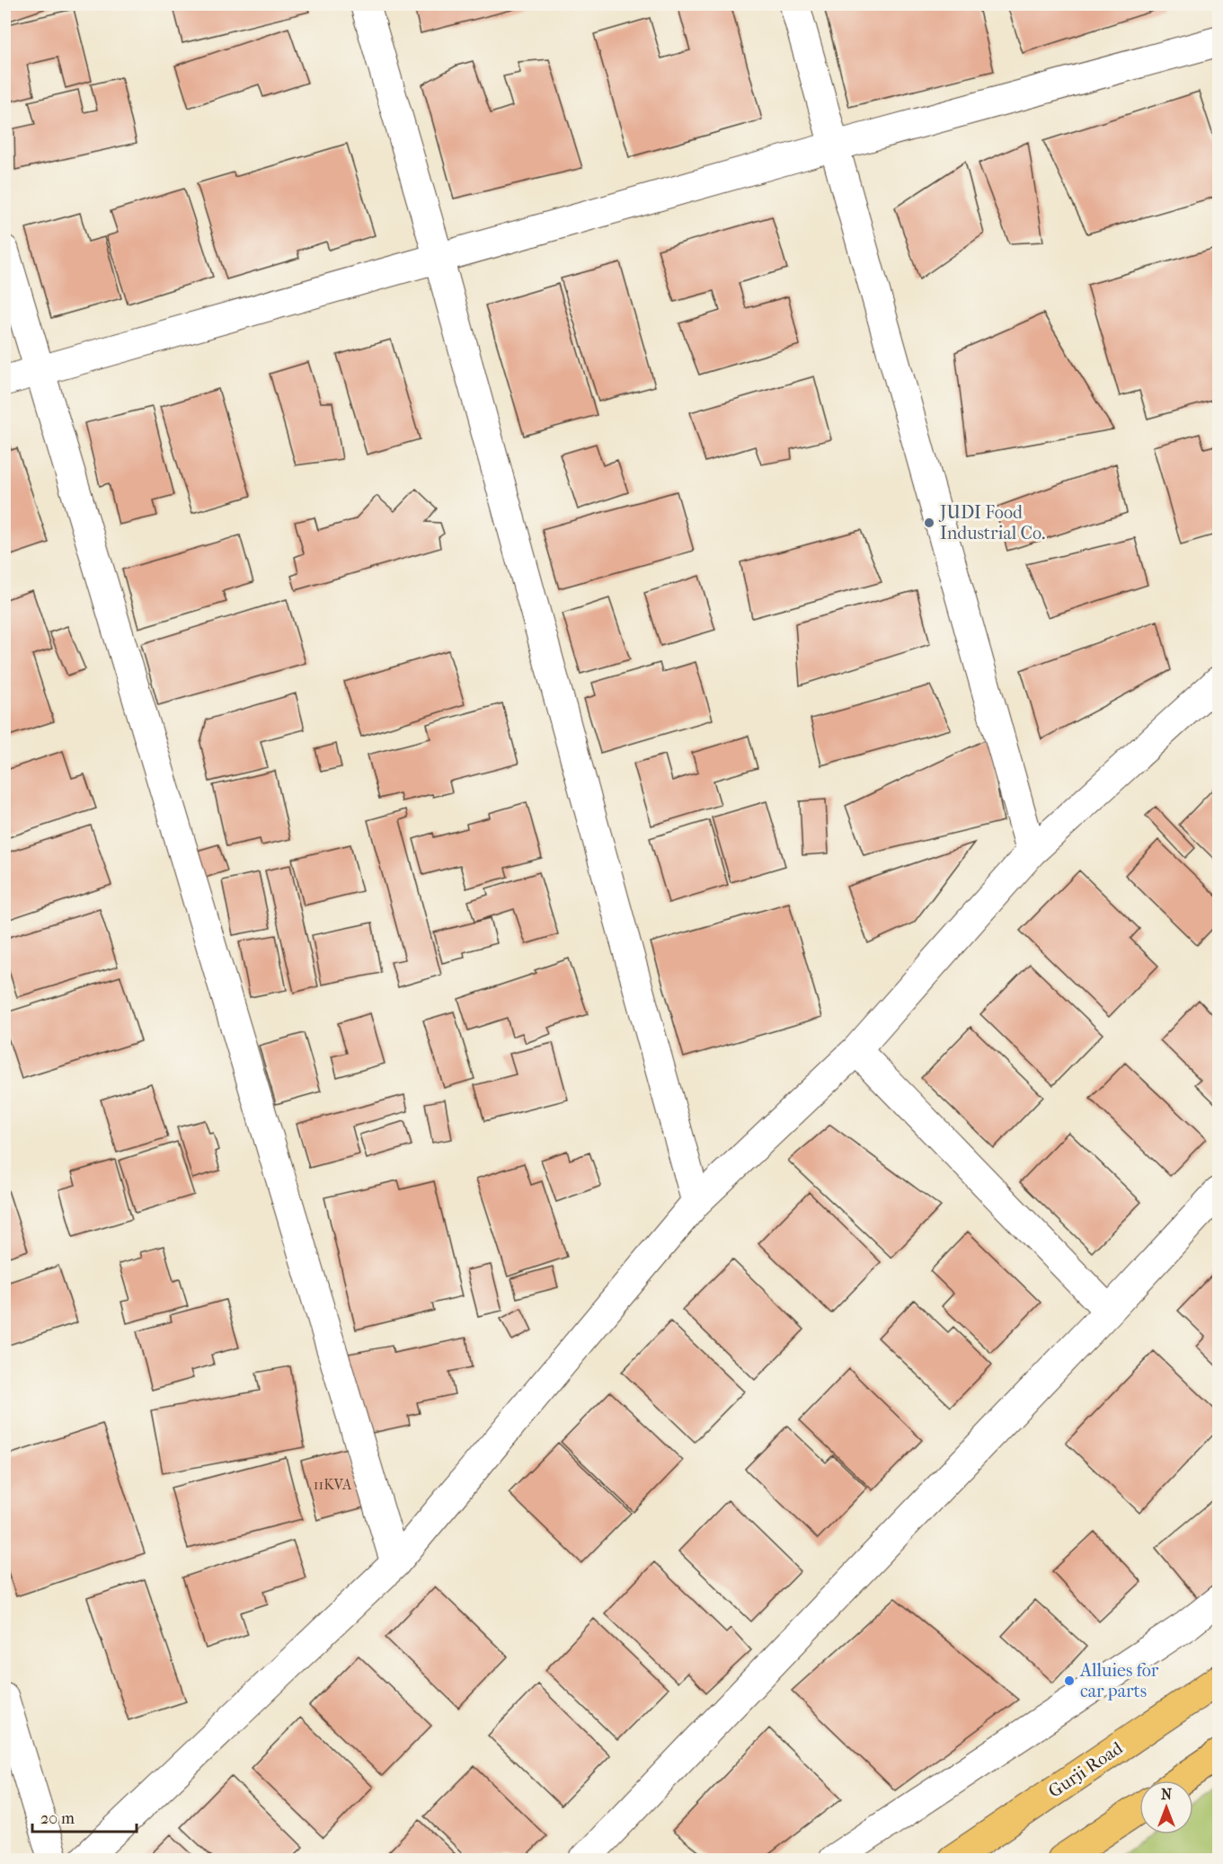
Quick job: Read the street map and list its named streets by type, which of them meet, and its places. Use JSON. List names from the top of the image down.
{
  "streets": {
    "highway": ["Gurji Road"]
  },
  "places": ["JUDI Food Industrial Co.", "Alluies for car parts"],
  "house_numbers": ["11KVA"],
  "scale_bar": "20 m",
  "north": "top"
}
